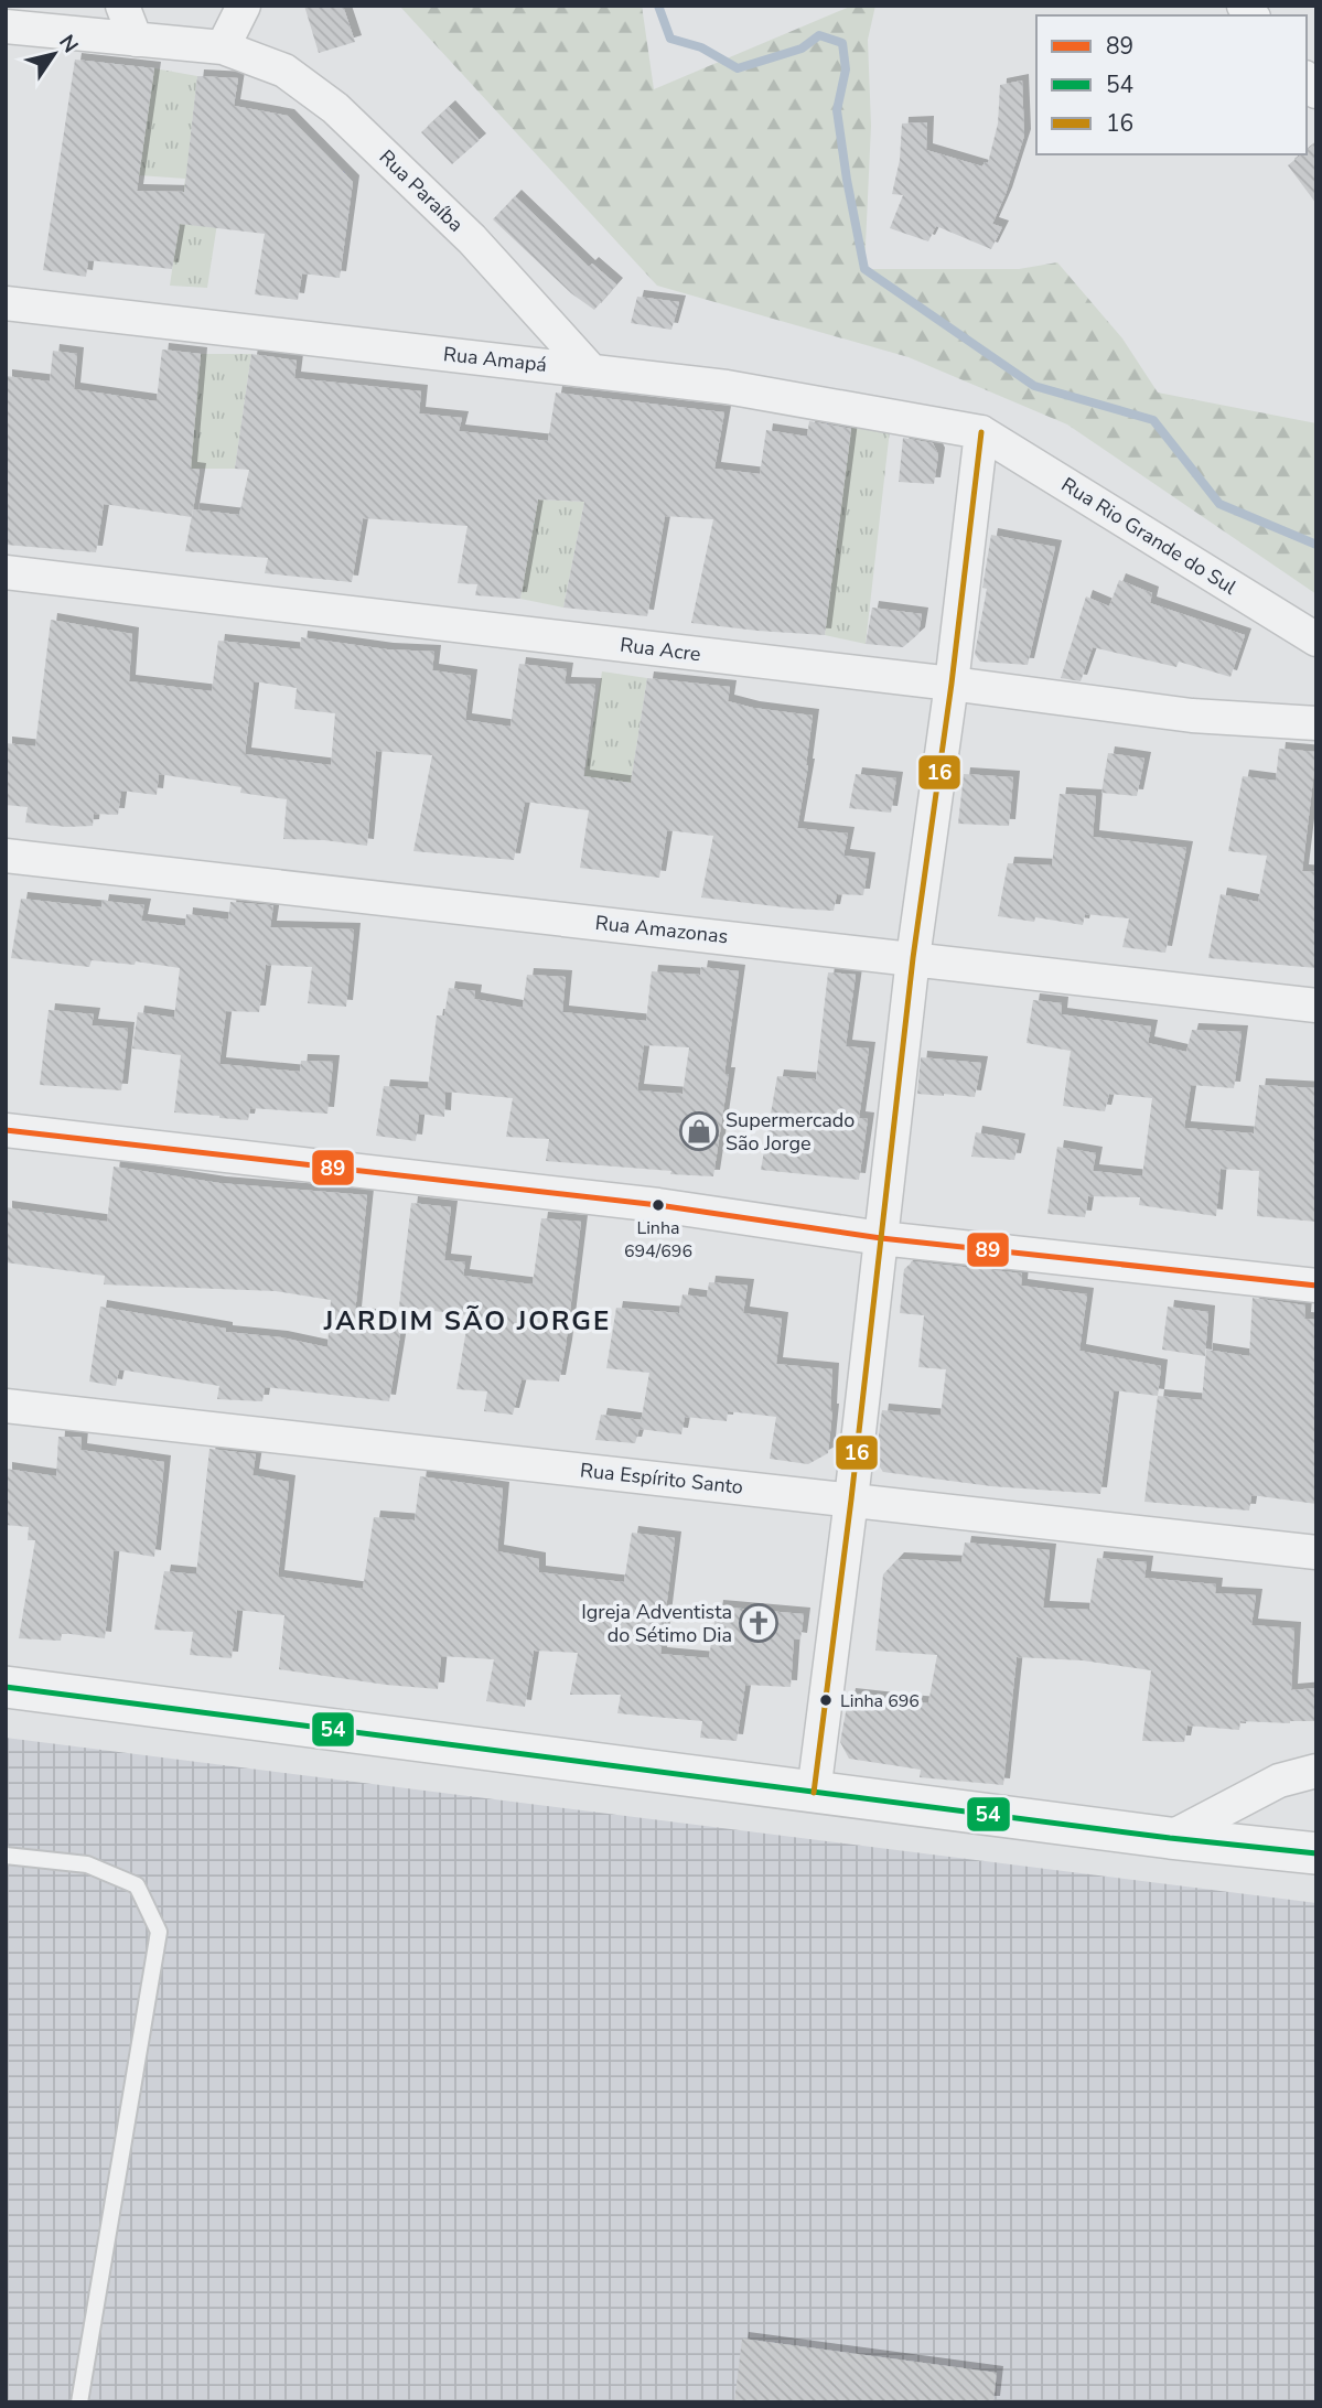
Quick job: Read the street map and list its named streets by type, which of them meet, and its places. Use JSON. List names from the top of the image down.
{
  "streets": {
    "street": [
      "Rua Paraíba",
      "Rua Amapá",
      "Rua Rio Grande do Sul",
      "Rua Acre",
      "Rua Amazonas",
      "Rua Espírito Santo"
    ]
  },
  "crossings": [
    ["Rua Paraíba", "Rua Amapá"],
    ["Rua Amapá", "Rua Rio Grande do Sul"]
  ],
  "districts": ["JARDIM SÃO JORGE"],
  "places": {
    "shop": ["Supermercado São Jorge"],
    "other": ["Linha 694/696", "Linha 696"],
    "church": ["Igreja Adventista do Sétimo Dia"]
  },
  "lines": ["transit line 16", "transit line 89", "transit line 54"],
  "legend": ["89", "54", "16"],
  "north": "top right"
}
